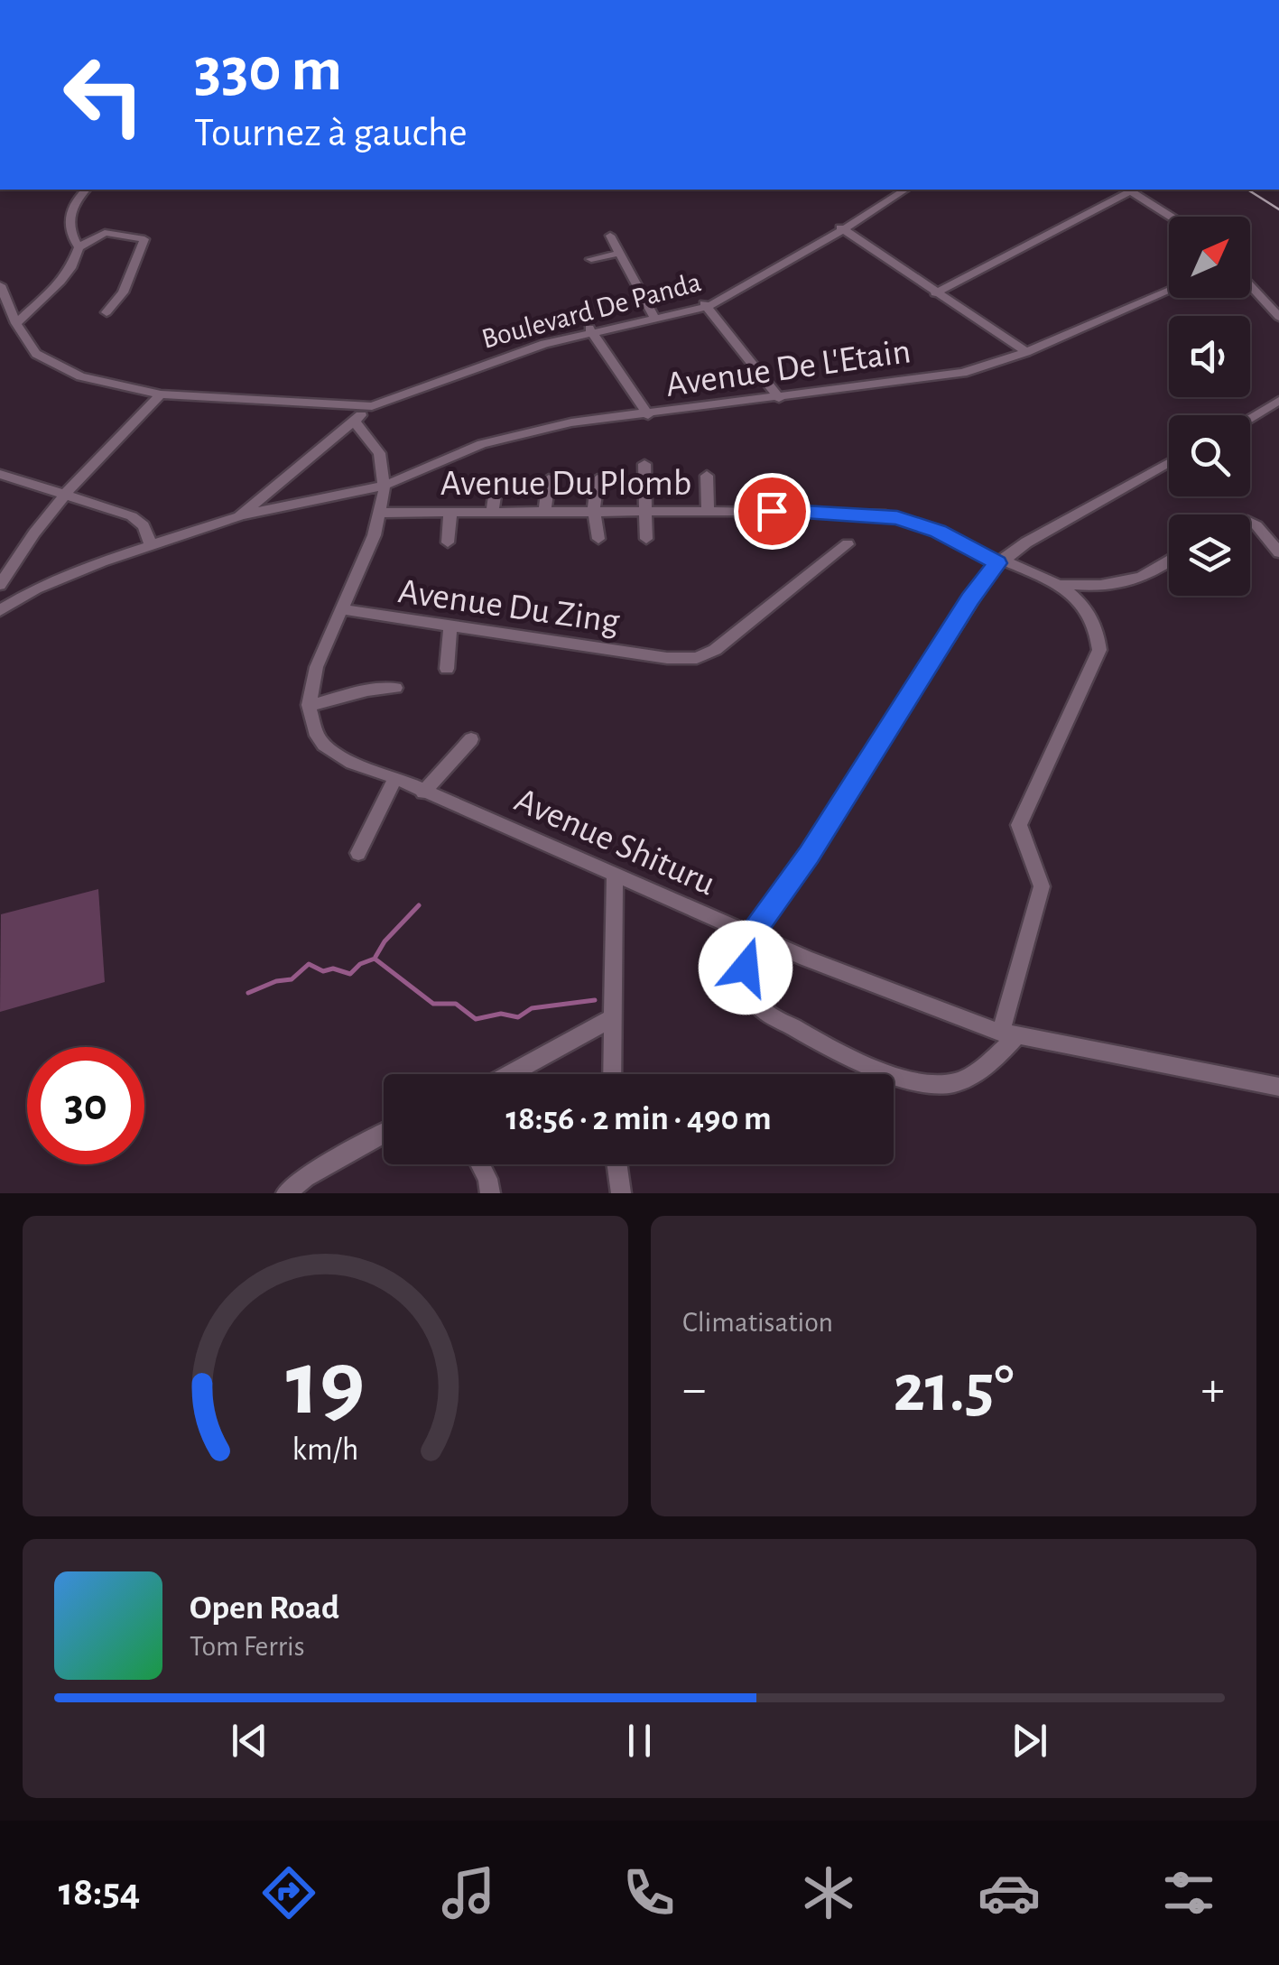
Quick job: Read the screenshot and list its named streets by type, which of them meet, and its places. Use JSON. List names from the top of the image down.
{
  "streets": {
    "street": [
      "Boulevard De Panda",
      "Avenue De L'Etain",
      "Avenue Du Plomb",
      "Avenue Du Zing",
      "Avenue Shituru"
    ]
  },
  "crossings": [
    ["Boulevard De Panda", "Avenue De L'Etain"]
  ],
  "north": "top right",
  "page": {
    "turn": ["330 m", "Tournez à gauche"],
    "limit": "30",
    "trip": "18:56 · 2 min · 490 m",
    "tile": "Climatisation",
    "heat": ["−", "21.5°", "+"],
    "song": ["Open Road", "Tom Ferris"],
    "tabs": "18:54",
    "gauge": ["19", "km/h"]
  }
}
